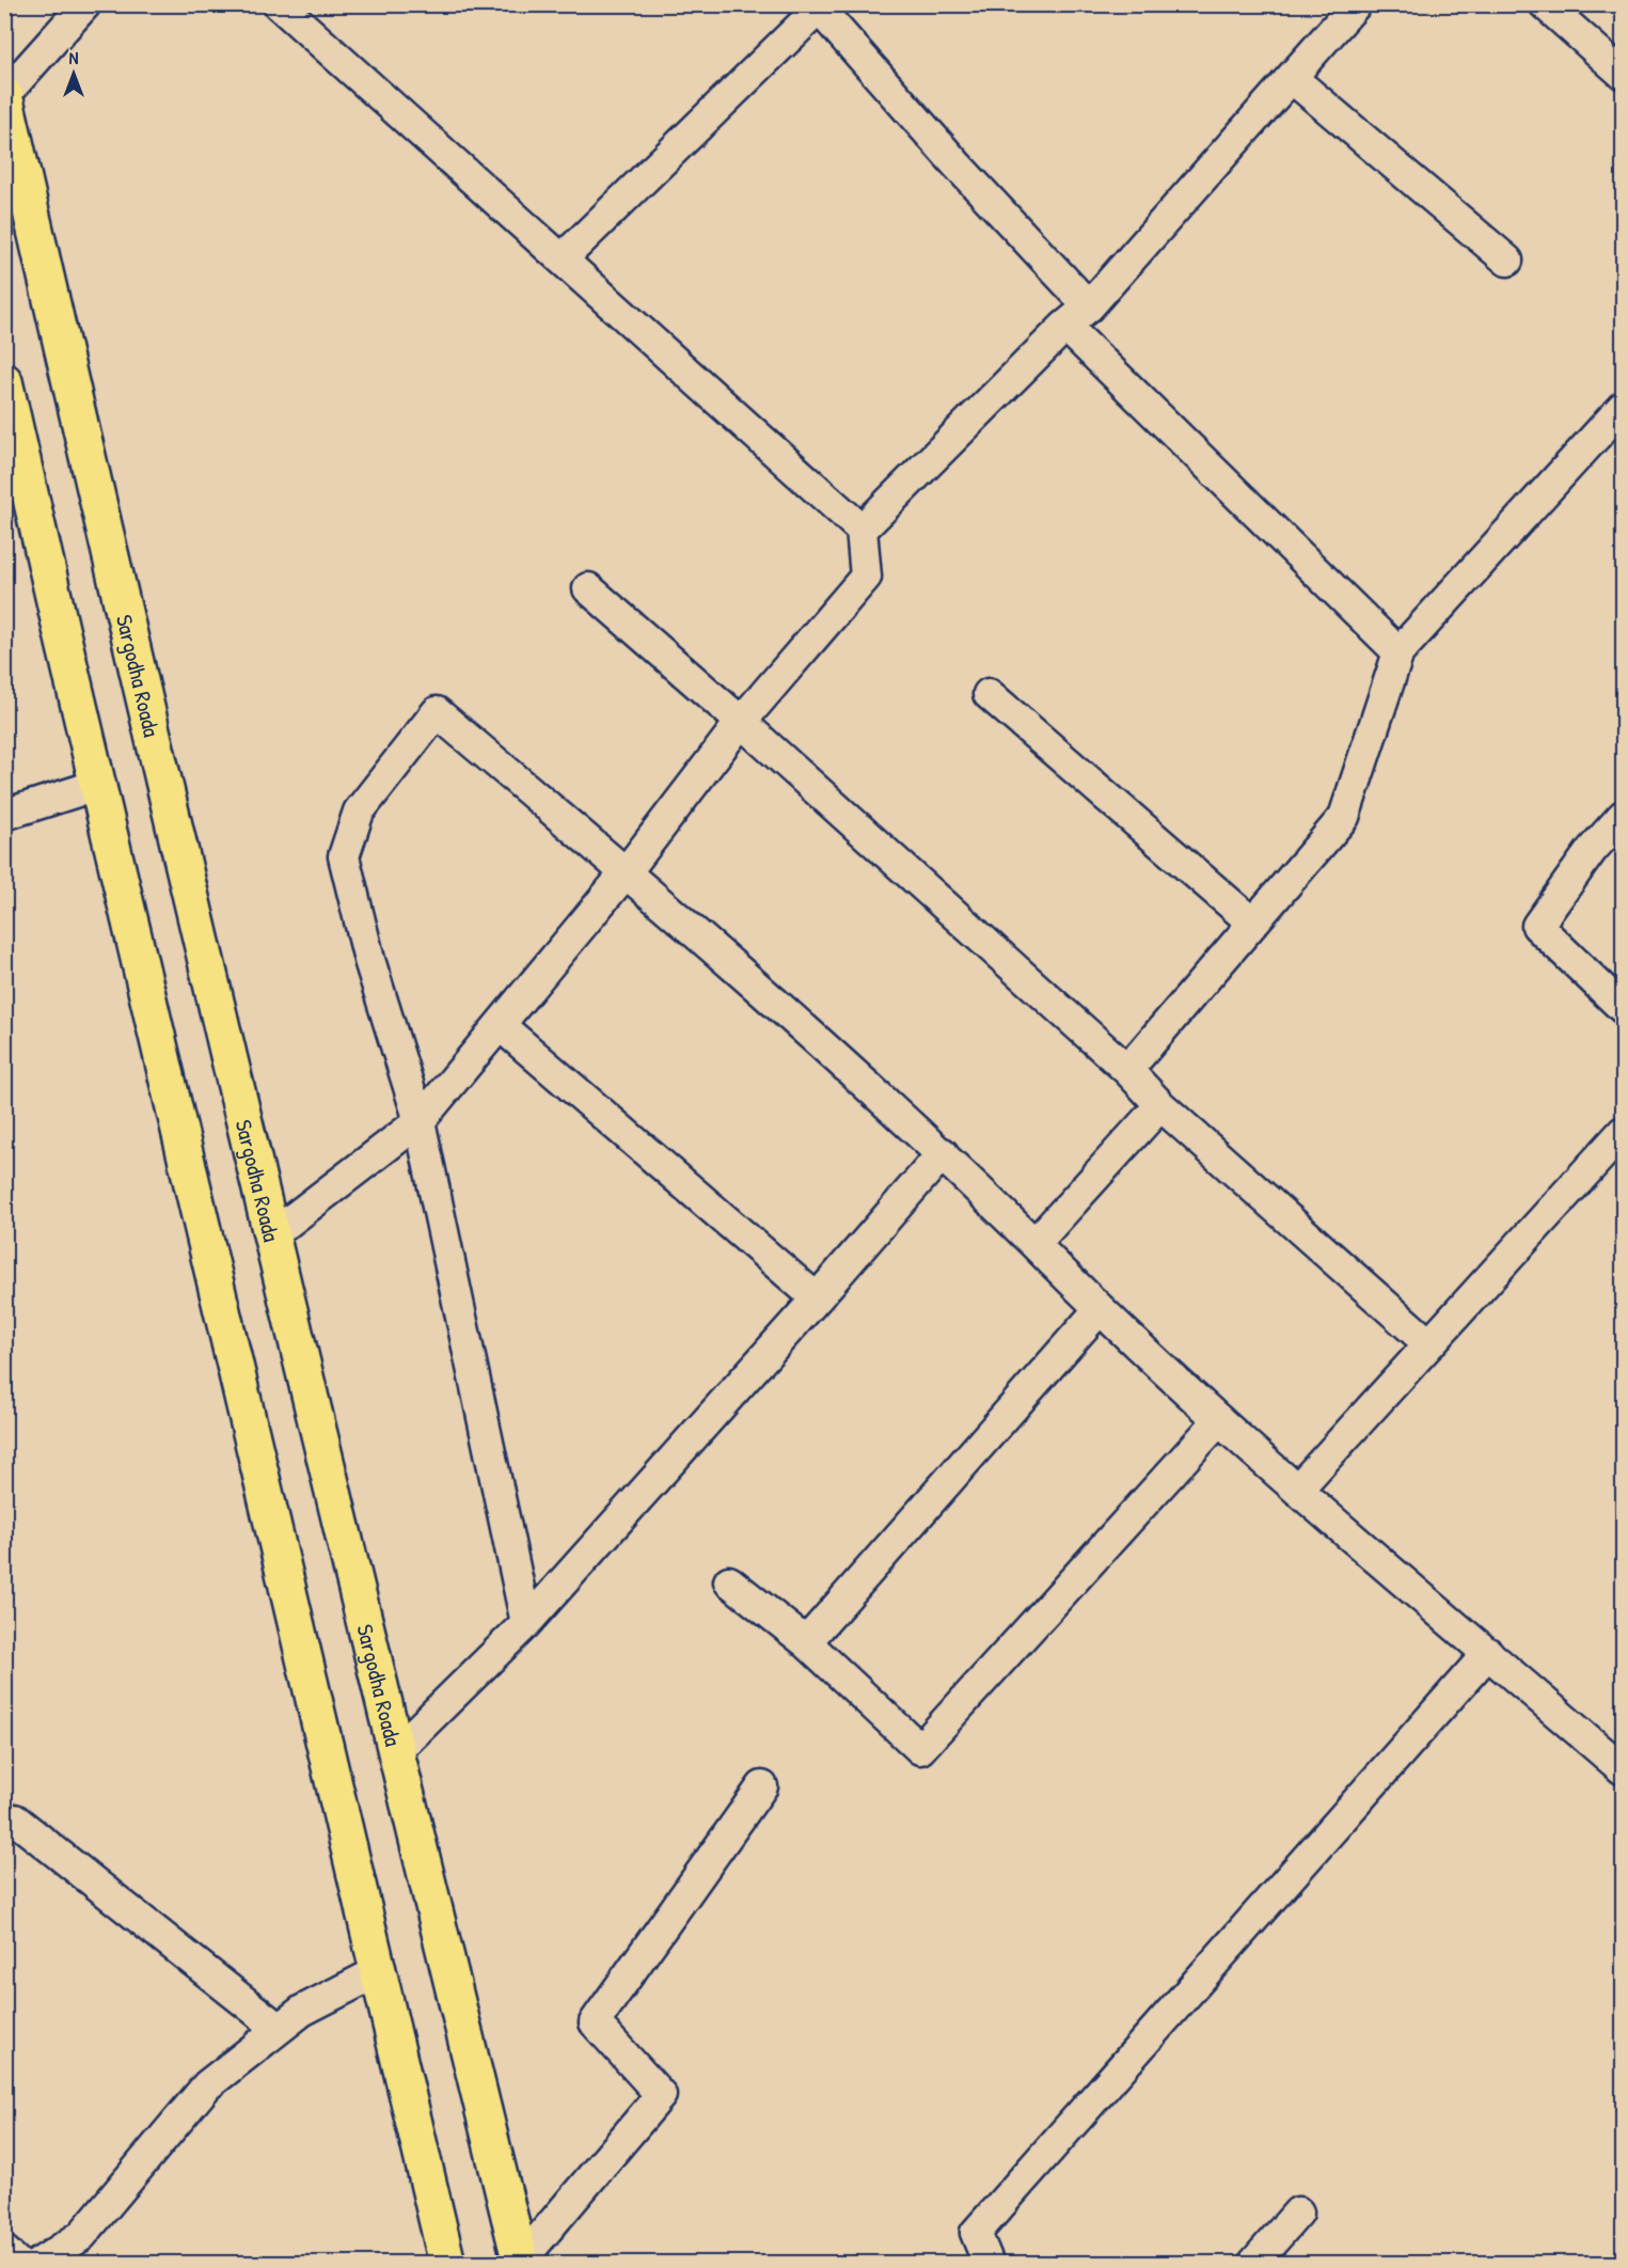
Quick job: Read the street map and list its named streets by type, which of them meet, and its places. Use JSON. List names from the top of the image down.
{
  "streets": {
    "highway": ["Sargodha Roada"]
  },
  "north": "top"
}
